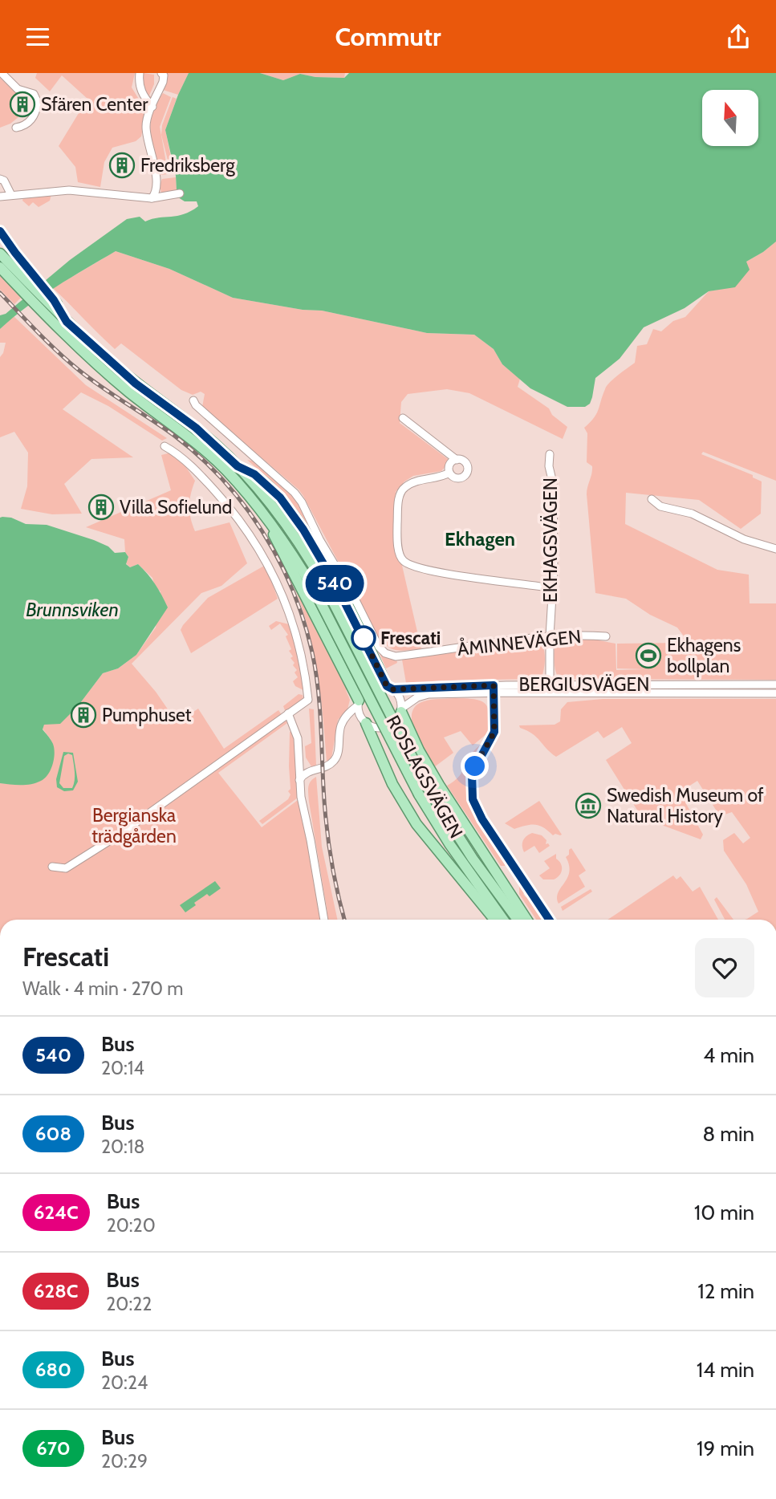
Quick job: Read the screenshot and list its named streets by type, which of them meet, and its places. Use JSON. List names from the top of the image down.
{
  "streets": {
    "main road": ["ROSLAGSVÄGEN"],
    "street": ["EKHAGSVÄGEN", "ÅMINNEVÄGEN", "BERGIUSVÄGEN"]
  },
  "crossings": [
    ["EKHAGSVÄGEN", "ÅMINNEVÄGEN"],
    ["EKHAGSVÄGEN", "BERGIUSVÄGEN"]
  ],
  "districts": ["Ekhagen"],
  "water": ["Brunnsviken"],
  "parks": ["Bergianska trädgården"],
  "places": {
    "building": [
      "Sfären Center",
      "Fredriksberg",
      "Villa Sofielund",
      "Pumphuset"
    ],
    "other": ["Frescati"],
    "sports": ["Ekhagens bollplan"],
    "museum": ["Swedish Museum of Natural History"]
  },
  "lines": ["bus line 540"],
  "north": "top",
  "page": {
    "header": "Commutr",
    "on_map": "540",
    "heading": ["Frescati", "Walk · 4 min · 270 m"],
    "list": [
      {
        "mark": "540",
        "name": "Bus",
        "note": "20:14",
        "value": "4 min"
      },
      {
        "mark": "608",
        "name": "Bus",
        "note": "20:18",
        "value": "8 min"
      },
      {
        "mark": "624C",
        "name": "Bus",
        "note": "20:20",
        "value": "10 min"
      },
      {
        "mark": "628C",
        "name": "Bus",
        "note": "20:22",
        "value": "12 min"
      },
      {
        "mark": "680",
        "name": "Bus",
        "note": "20:24",
        "value": "14 min"
      },
      {
        "mark": "670",
        "name": "Bus",
        "note": "20:29",
        "value": "19 min"
      }
    ]
  }
}
